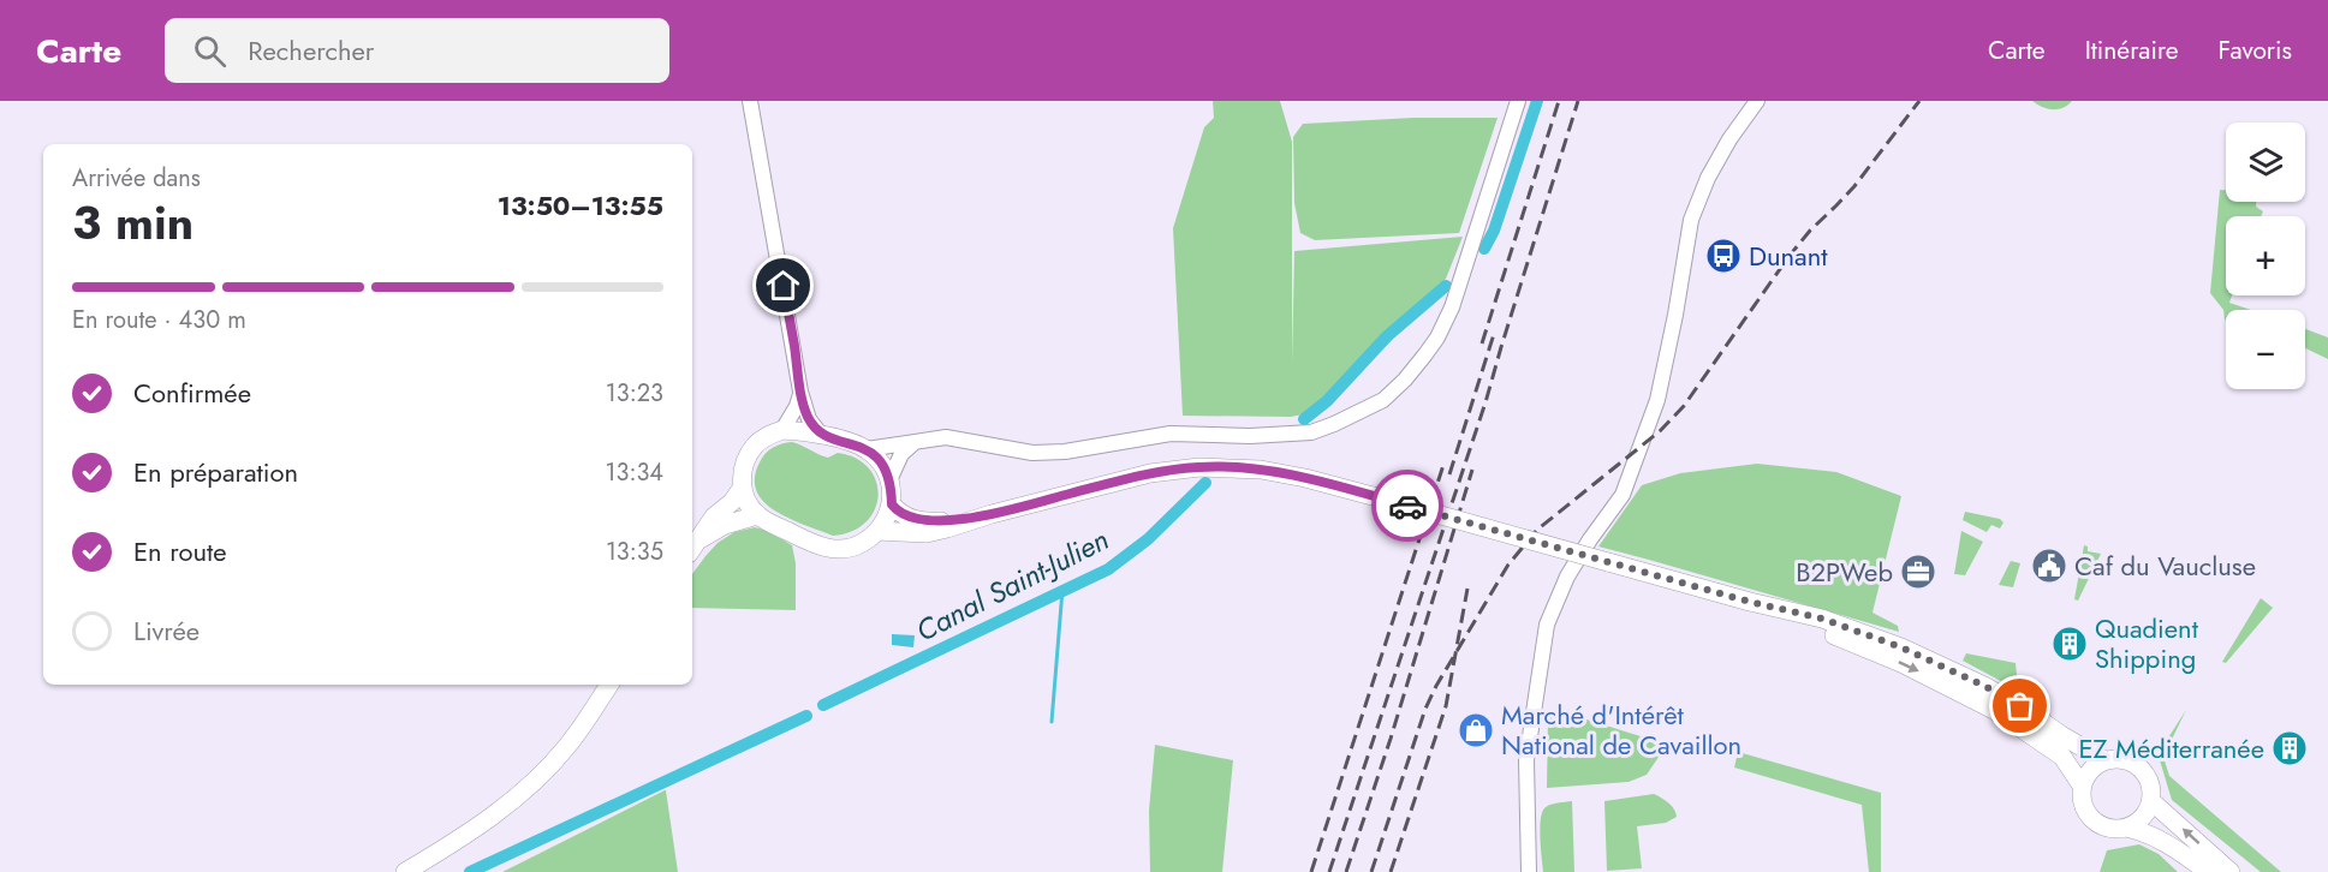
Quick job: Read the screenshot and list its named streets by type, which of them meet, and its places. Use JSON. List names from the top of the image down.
{
  "water": ["Canal Saint-Julien"],
  "places": {
    "bus stop": ["Dunant"],
    "public building": ["Caf du Vaucluse"],
    "office": ["B2PWeb"],
    "building": ["Quadient Shipping", "EZ Méditerranée"],
    "shop": ["Marché d'Intérêt National de Cavaillon"]
  },
  "page": {
    "header": "Carte",
    "search": "Rechercher",
    "nav": ["Carte", "Itinéraire", "Favoris"],
    "map_buttons": ["+", "−"],
    "heading": ["3 min", "Arrivée dans", "13:50–13:55"],
    "bar": "En route · 430 m",
    "list": [
      ["Confirmée", "13:23"],
      ["En préparation", "13:34"],
      ["En route", "13:35"],
      "Livrée"
    ]
  }
}
